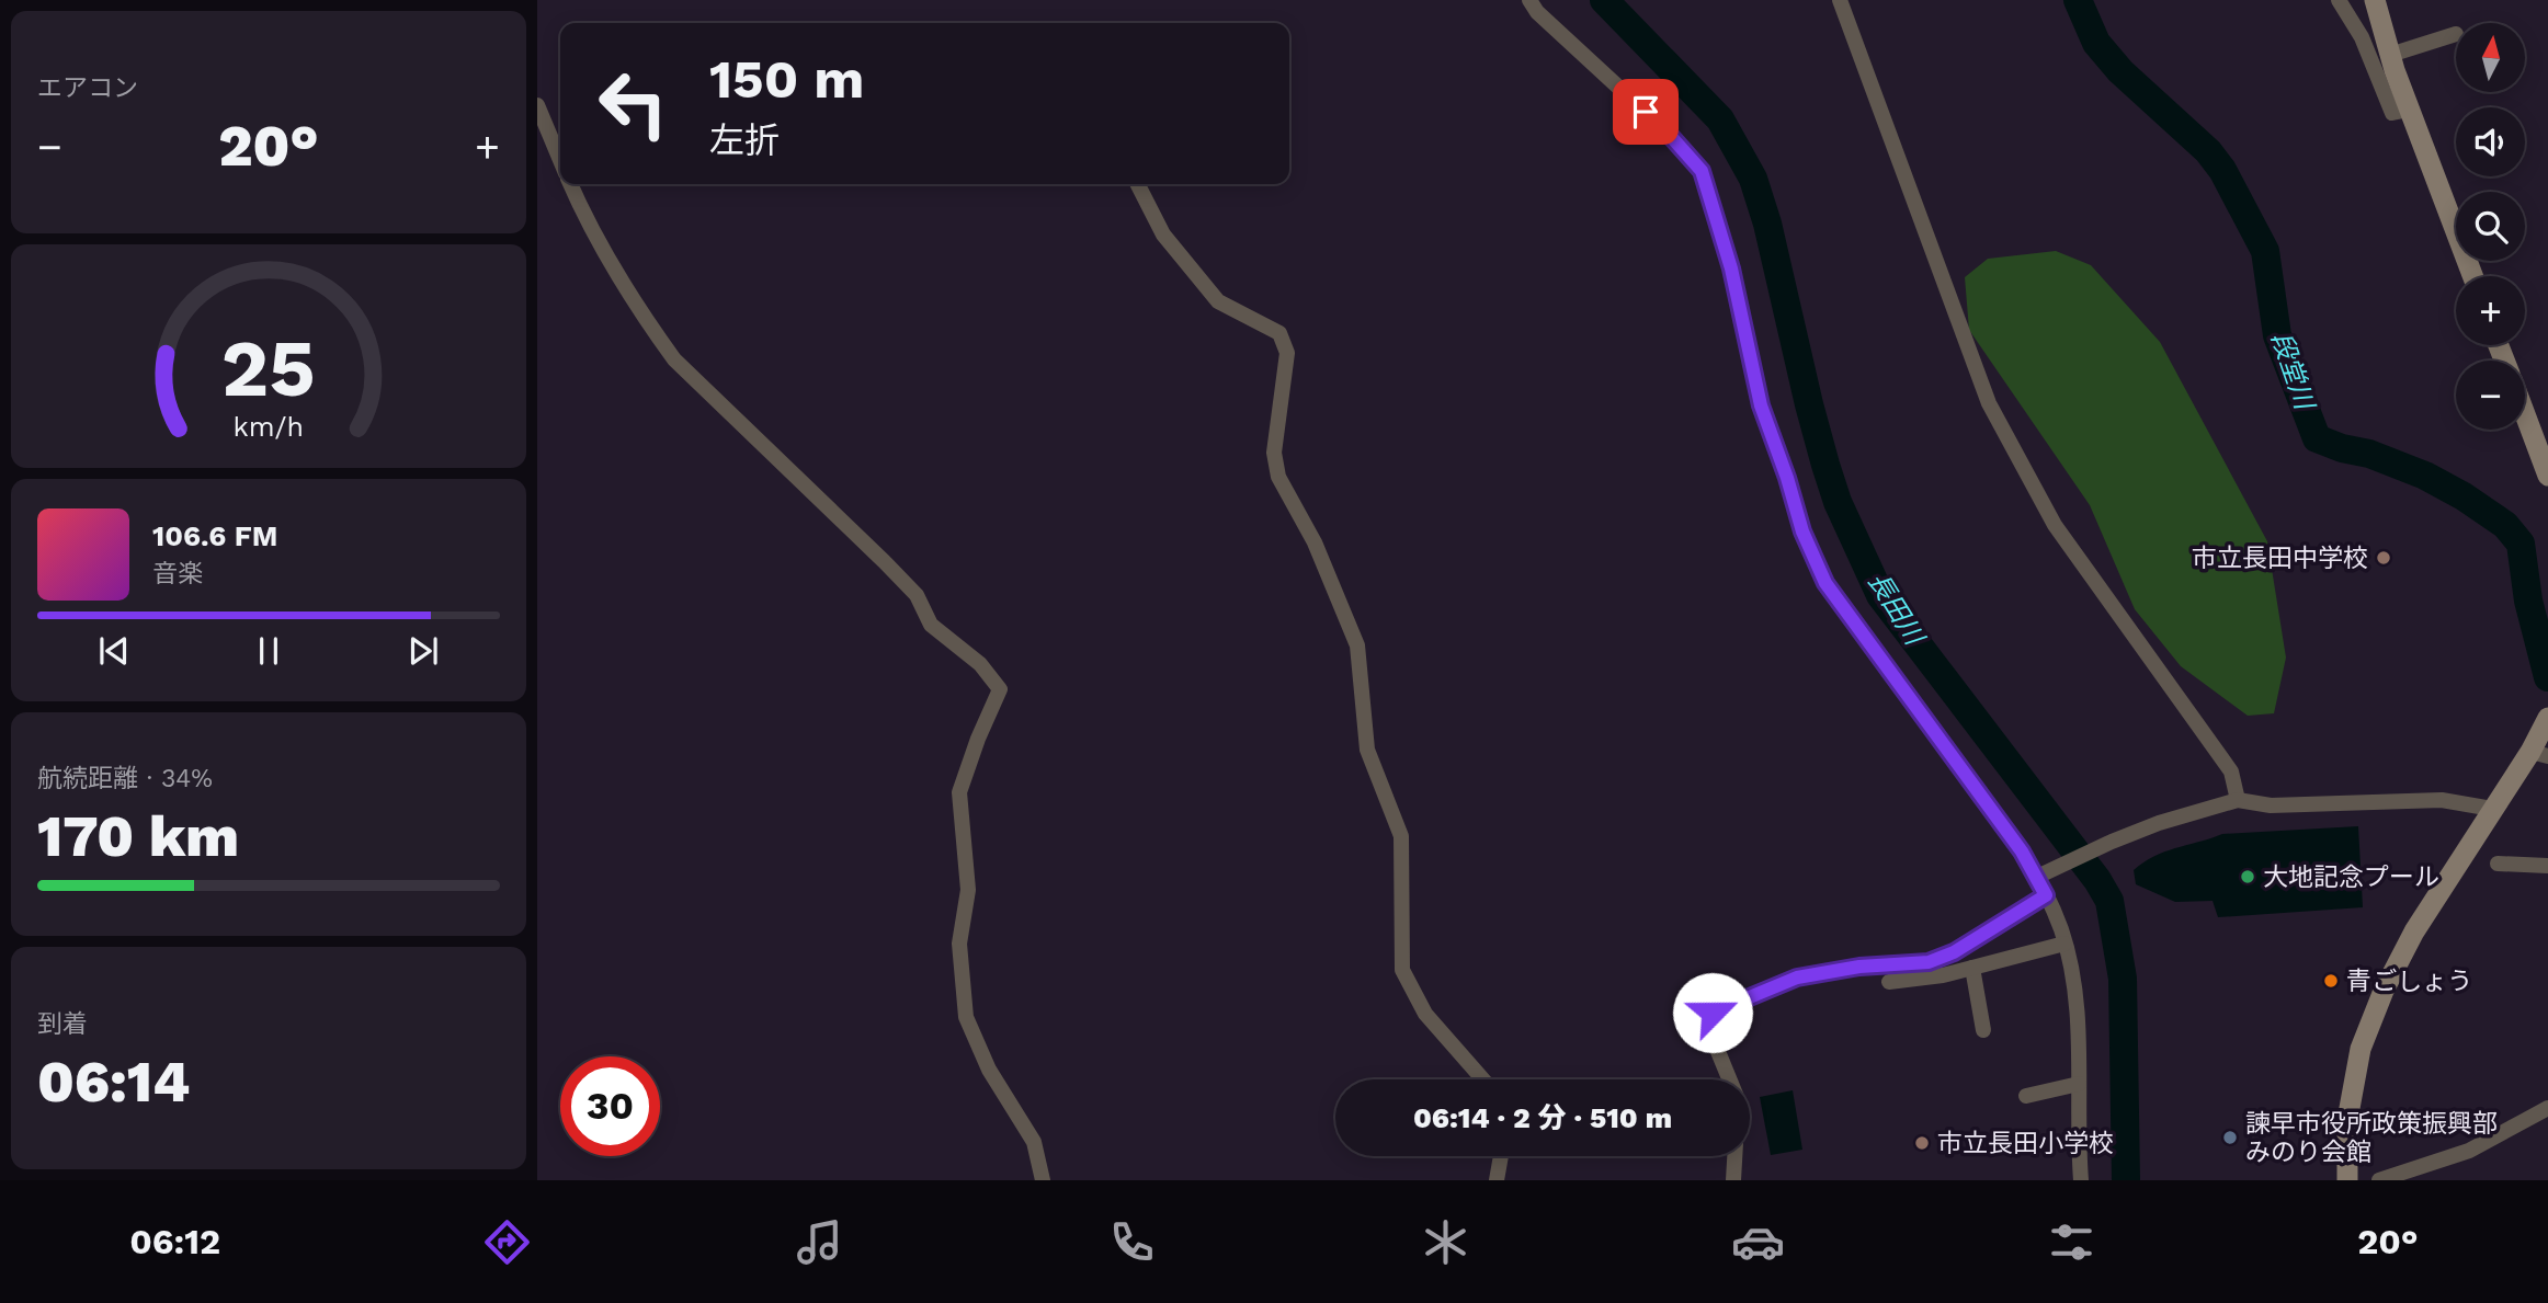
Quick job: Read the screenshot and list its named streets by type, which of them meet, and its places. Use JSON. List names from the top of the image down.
{
  "water": ["段堂川", "長田川"],
  "places": [
    "市立長田中学校",
    "大地記念プール",
    "青ごしょう",
    "諫早市役所政策振興部 みのり会館",
    "市立長田小学校"
  ],
  "north": "top",
  "page": {
    "tile": [
      "エアコン",
      ["航続距離 · 34%", "170 km"],
      ["到着", "06:14"]
    ],
    "map_buttons": ["+", "−"],
    "turn": ["150 m", "左折"],
    "heat": ["−", "20°", "+"],
    "song": ["106.6 FM", "音楽"],
    "limit": "30",
    "trip": "06:14 · 2 分 · 510 m",
    "tabs": ["06:12", "20°"],
    "gauge": ["25", "km/h"]
  }
}
